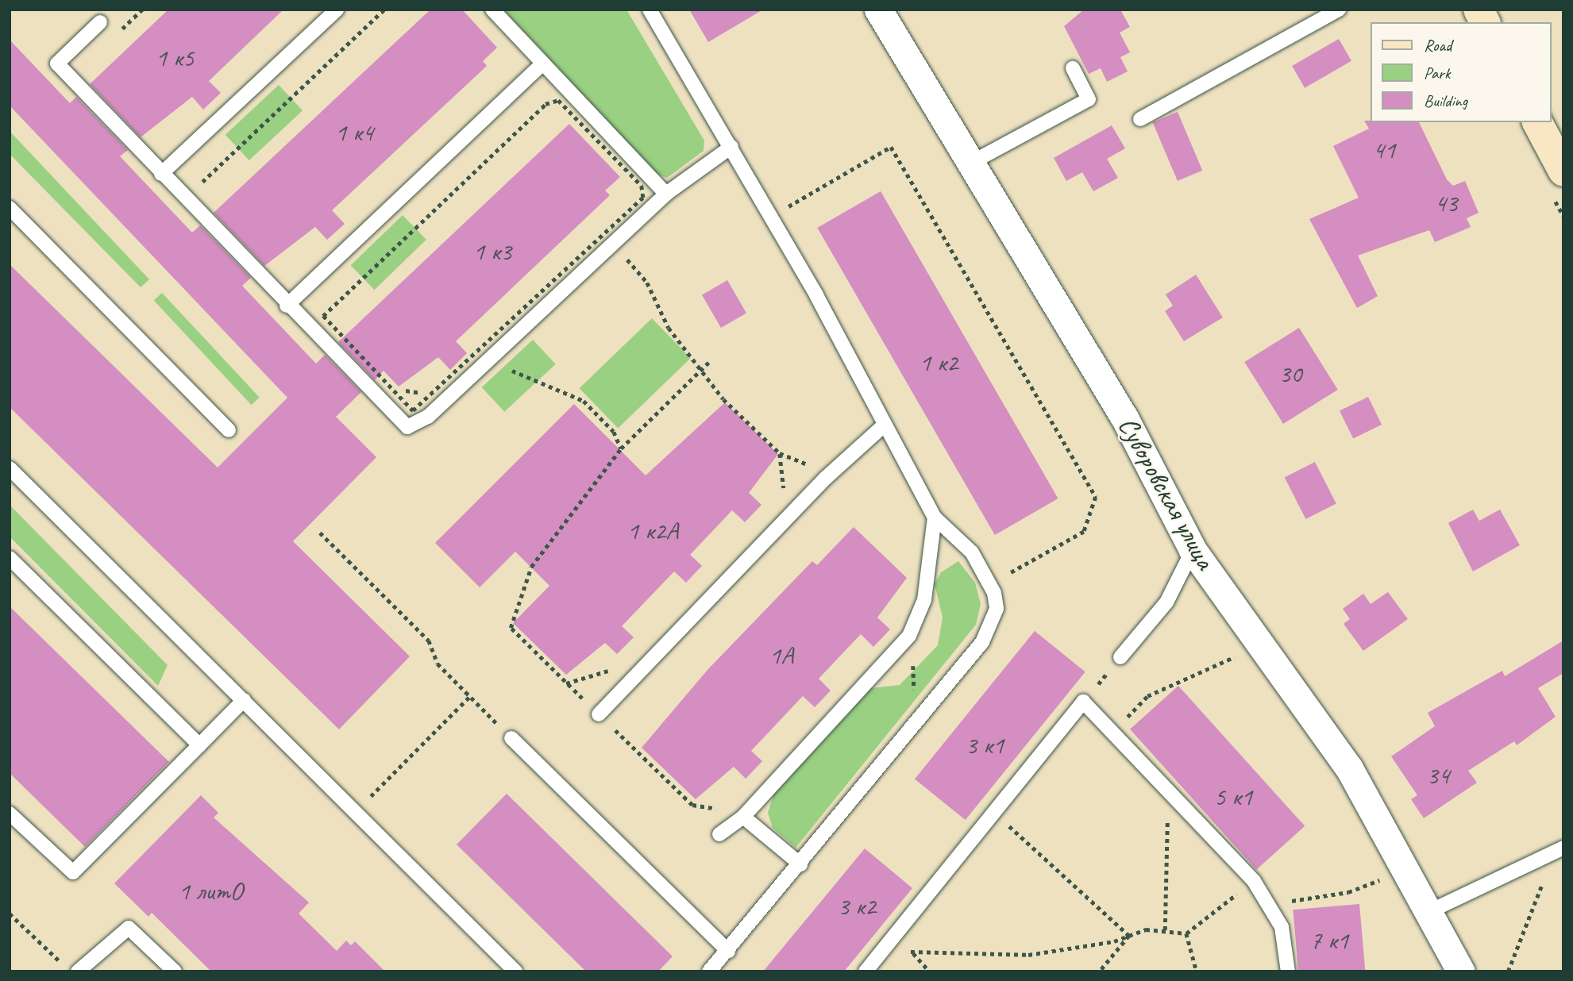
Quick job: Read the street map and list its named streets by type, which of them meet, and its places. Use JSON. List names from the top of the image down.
{
  "streets": {
    "street": ["Суворовская улица"]
  },
  "house_numbers": [
    "1 к5",
    "1 к4",
    "41",
    "43",
    "1 к3",
    "1 к2",
    "30",
    "1 к2А",
    "1А",
    "3 к1",
    "34",
    "5 к1",
    "1 литО",
    "3 к2",
    "7 к1"
  ],
  "legend": ["Road", "Park", "Building"]
}
